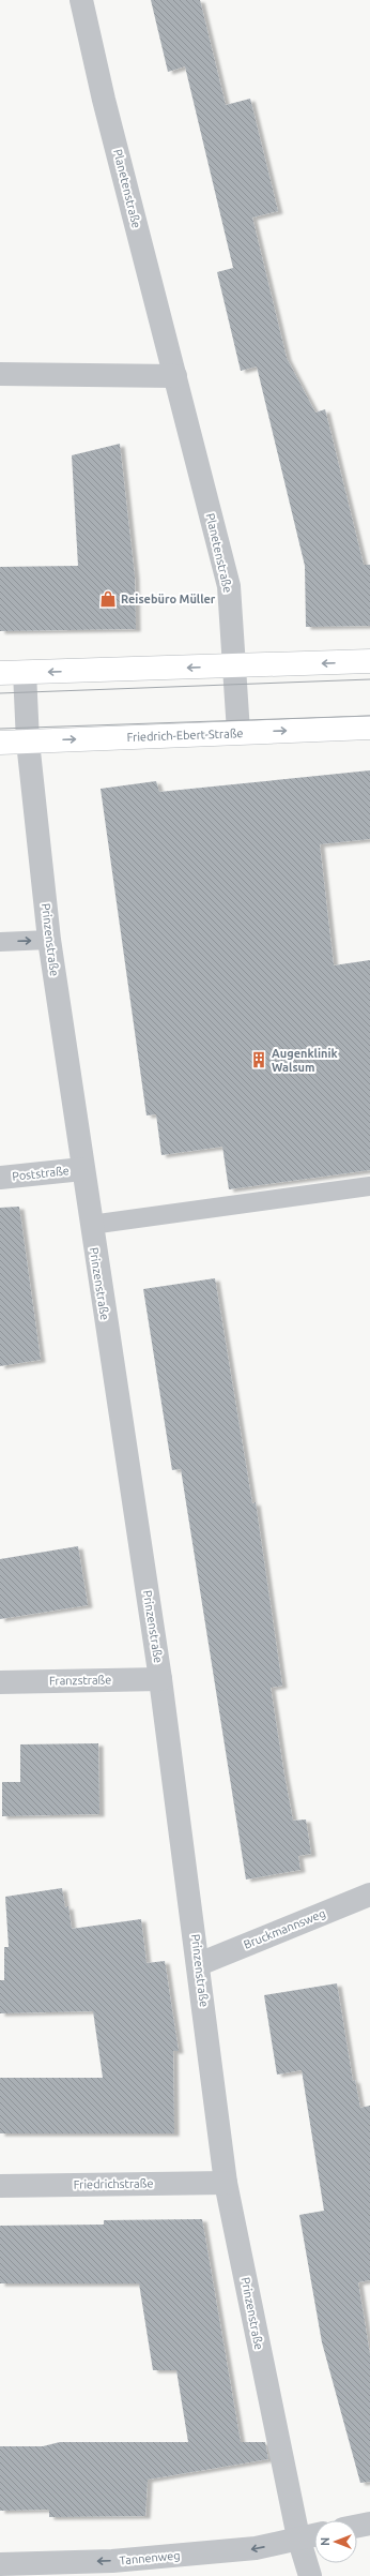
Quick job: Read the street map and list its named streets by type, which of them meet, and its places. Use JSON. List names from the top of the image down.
{
  "streets": {
    "main road": ["Friedrich-Ebert-Straße"],
    "street": [
      "Planetenstraße",
      "Prinzenstraße",
      "Poststraße",
      "Franzstraße",
      "Bruckmannsweg",
      "Friedrichstraße",
      "Tannenweg"
    ]
  },
  "crossings": [
    ["Planetenstraße", "Friedrich-Ebert-Straße"],
    ["Friedrich-Ebert-Straße", "Prinzenstraße"],
    ["Prinzenstraße", "Poststraße"],
    ["Prinzenstraße", "Franzstraße"],
    ["Prinzenstraße", "Bruckmannsweg"],
    ["Prinzenstraße", "Friedrichstraße"],
    ["Prinzenstraße", "Tannenweg"]
  ],
  "one_way": ["Tannenweg"],
  "places": {
    "shop": ["Reisebüro Müller"],
    "building": ["Augenklinik Walsum"]
  },
  "north": "left"
}
